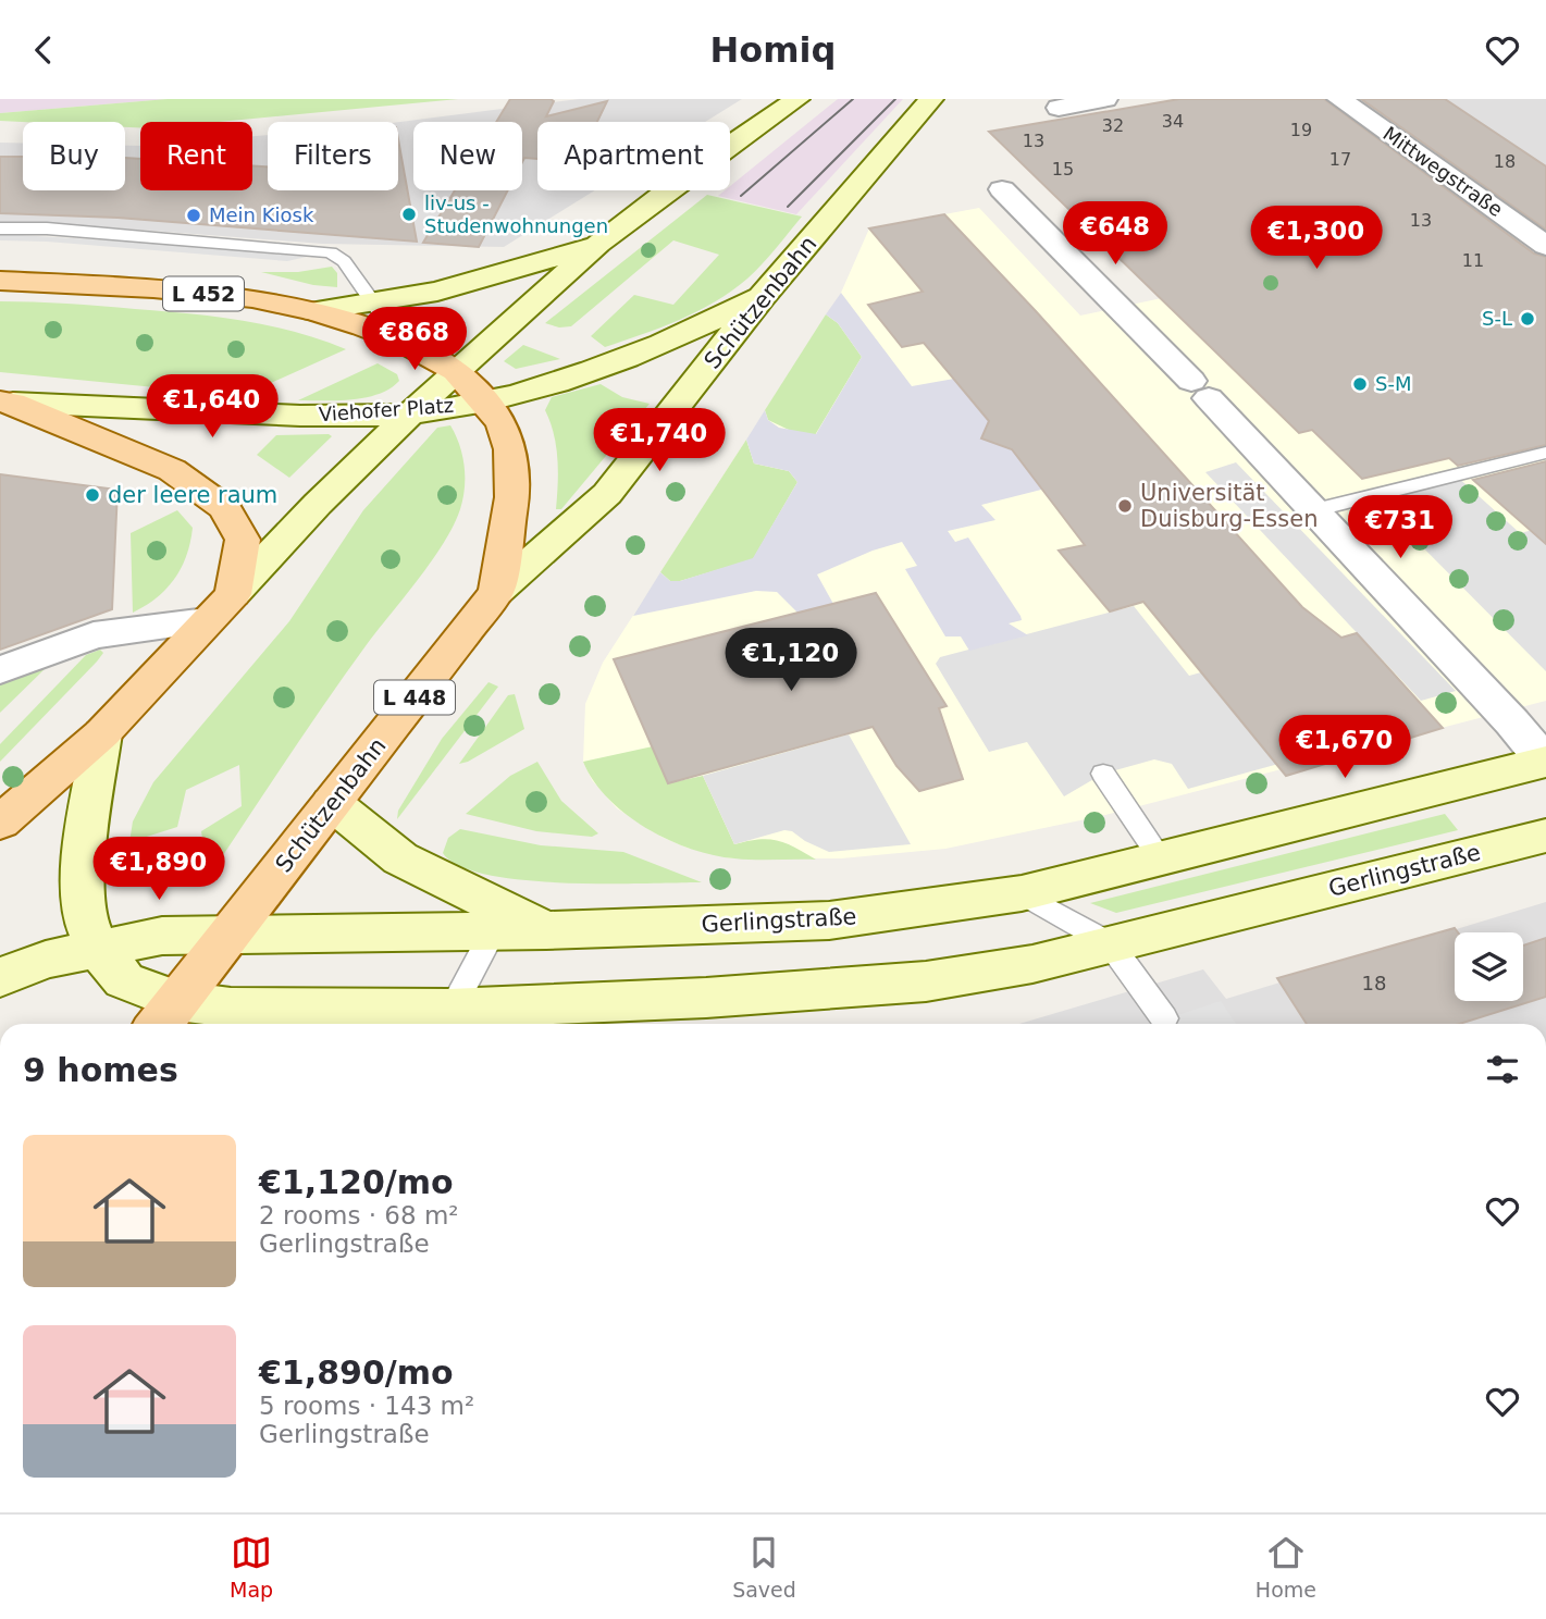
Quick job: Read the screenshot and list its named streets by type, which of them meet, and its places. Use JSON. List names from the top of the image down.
{
  "streets": {
    "main road": [
      "L 452",
      "Schützenbahn",
      "Viehofer Platz",
      "L 448",
      "Gerlingstraße"
    ],
    "street": ["Mittwegstraße"]
  },
  "crossings": [
    ["Schützenbahn", "Viehofer Platz"],
    ["Schützenbahn", "Gerlingstraße"]
  ],
  "places": [
    "liv-us - Studenwohnungen",
    "Mein Kiosk",
    "S-L",
    "S-M",
    "der leere raum",
    "Universität Duisburg-Essen"
  ],
  "house_numbers": [
    "34",
    "32",
    "19",
    "13",
    "17",
    "18",
    "15",
    "13",
    "11",
    "18"
  ],
  "page": {
    "header": "Homiq",
    "chip": [
      "Buy",
      "Rent",
      "Filters",
      "New",
      "Apartment"
    ],
    "price": [
      "€648",
      "€1,300",
      "€868",
      "€1,640",
      "€1,740",
      "€731",
      "€1,120",
      "€1,670",
      "€1,890"
    ],
    "heading": "9 homes",
    "list": [
      {
        "name": "€1,120/mo",
        "note": "2 rooms · 68 m² · Gerlingstraße"
      },
      {
        "name": "€1,890/mo",
        "note": "5 rooms · 143 m² · Gerlingstraße"
      }
    ],
    "tabs": ["Map", "Saved", "Home"]
  }
}
